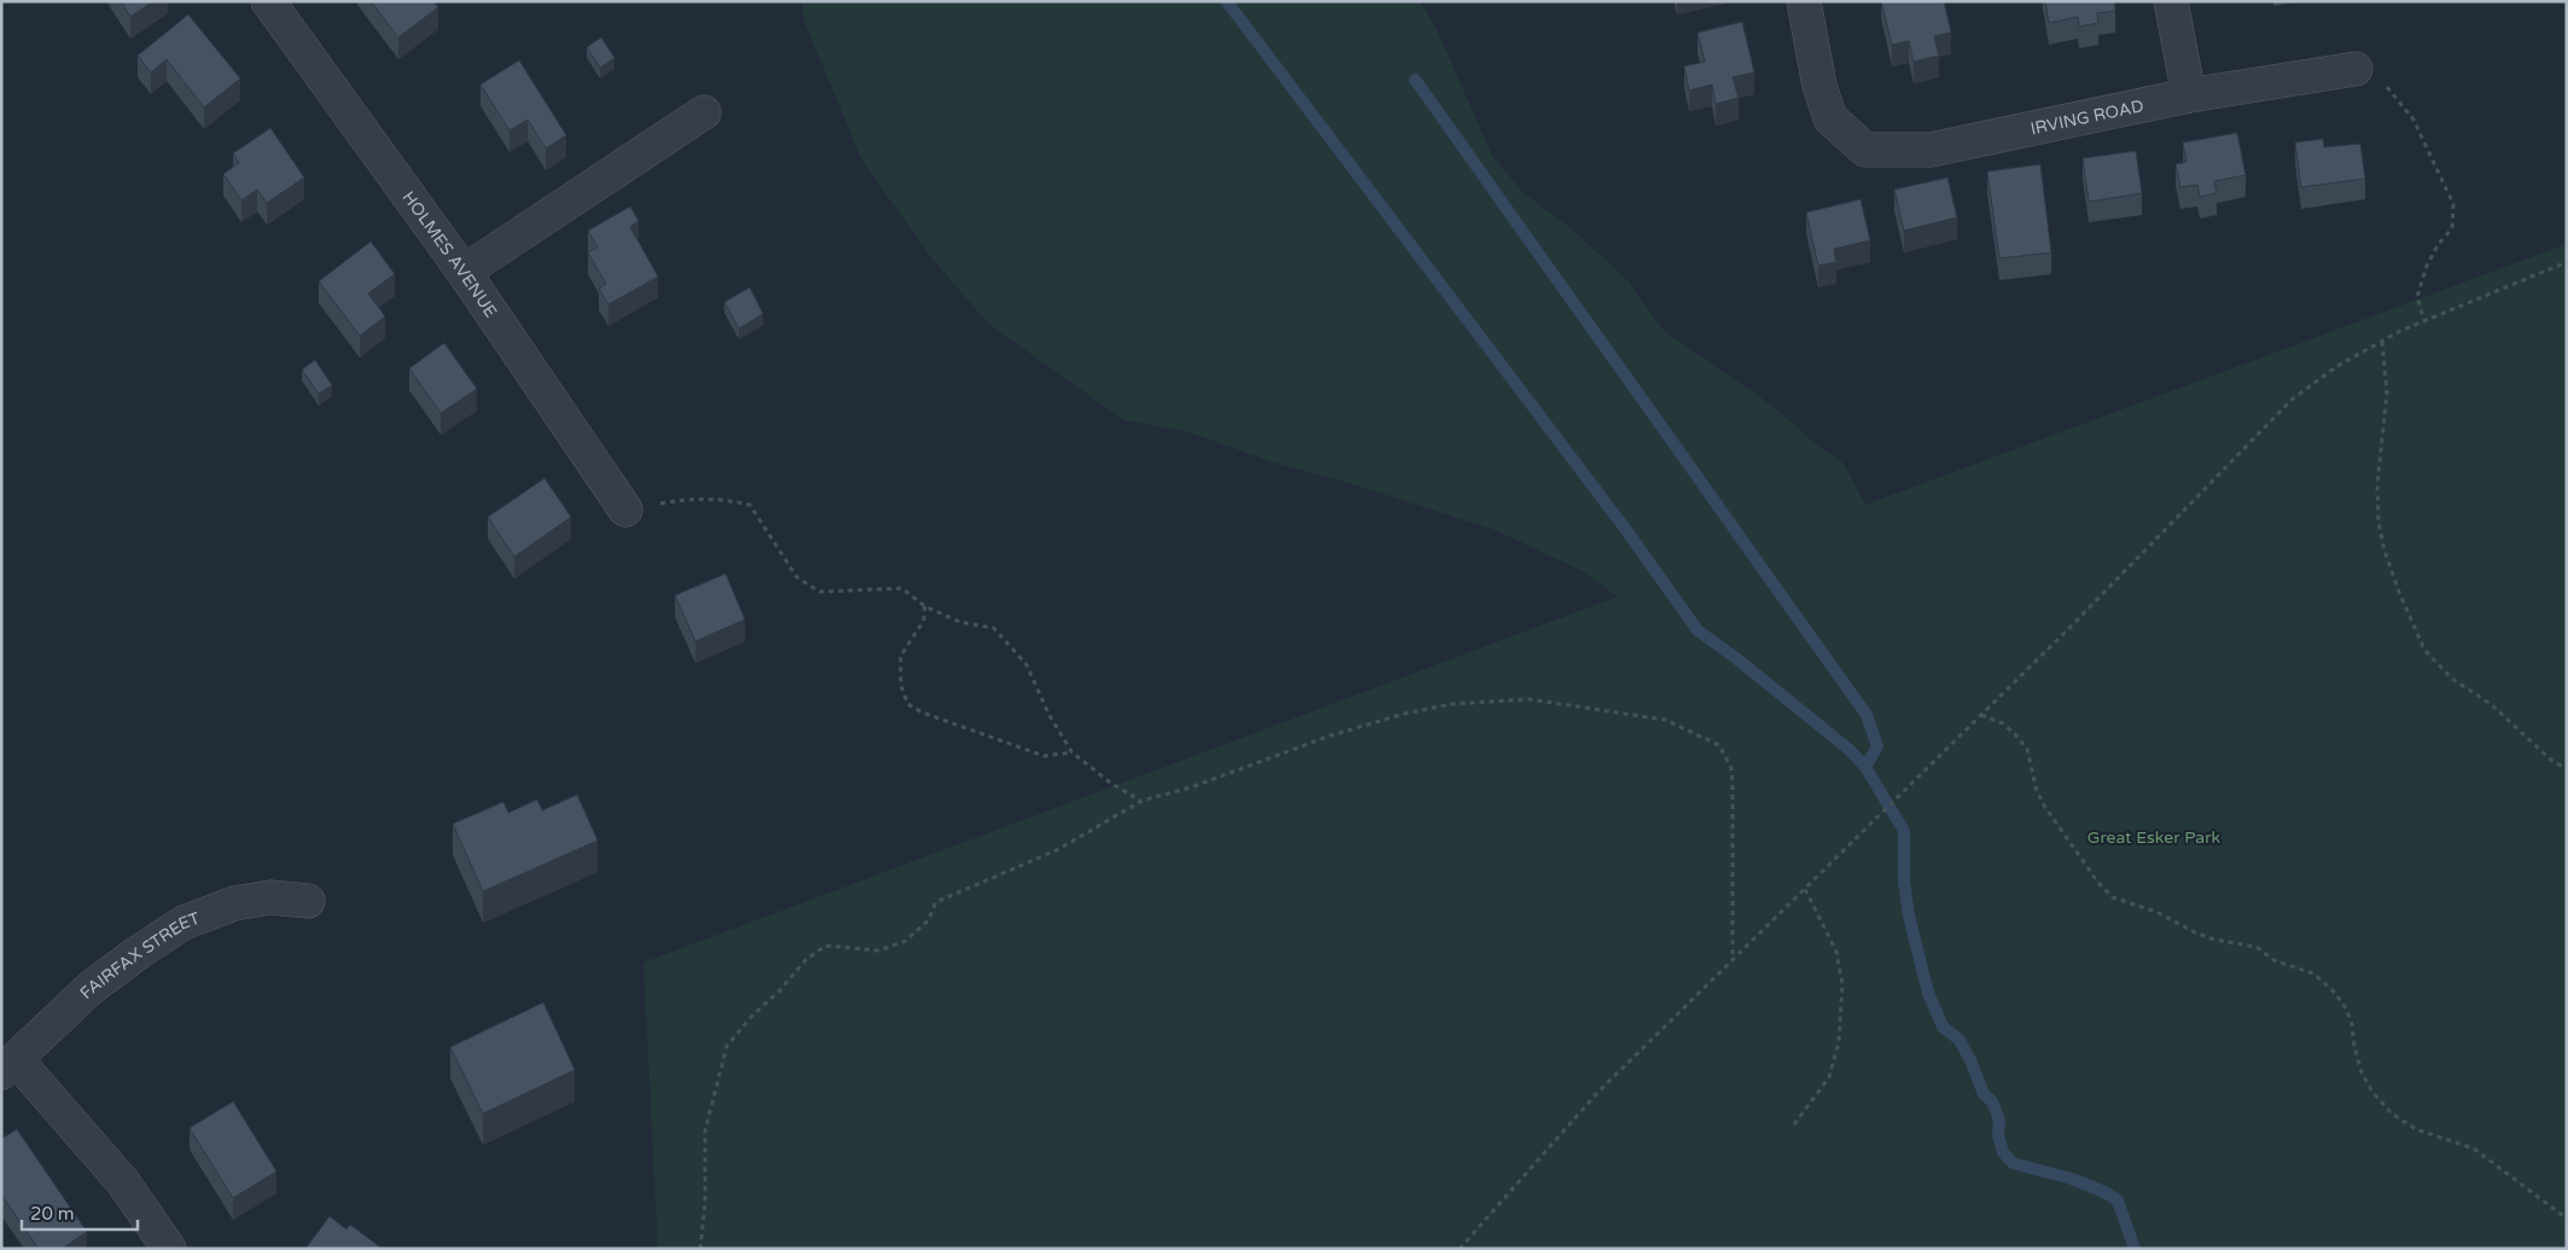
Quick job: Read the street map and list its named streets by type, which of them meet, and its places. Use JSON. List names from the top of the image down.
{
  "streets": {
    "street": ["IRVING ROAD", "HOLMES AVENUE", "FAIRFAX STREET"]
  },
  "parks": ["Great Esker Park"],
  "scale_bar": "20 m"
}
